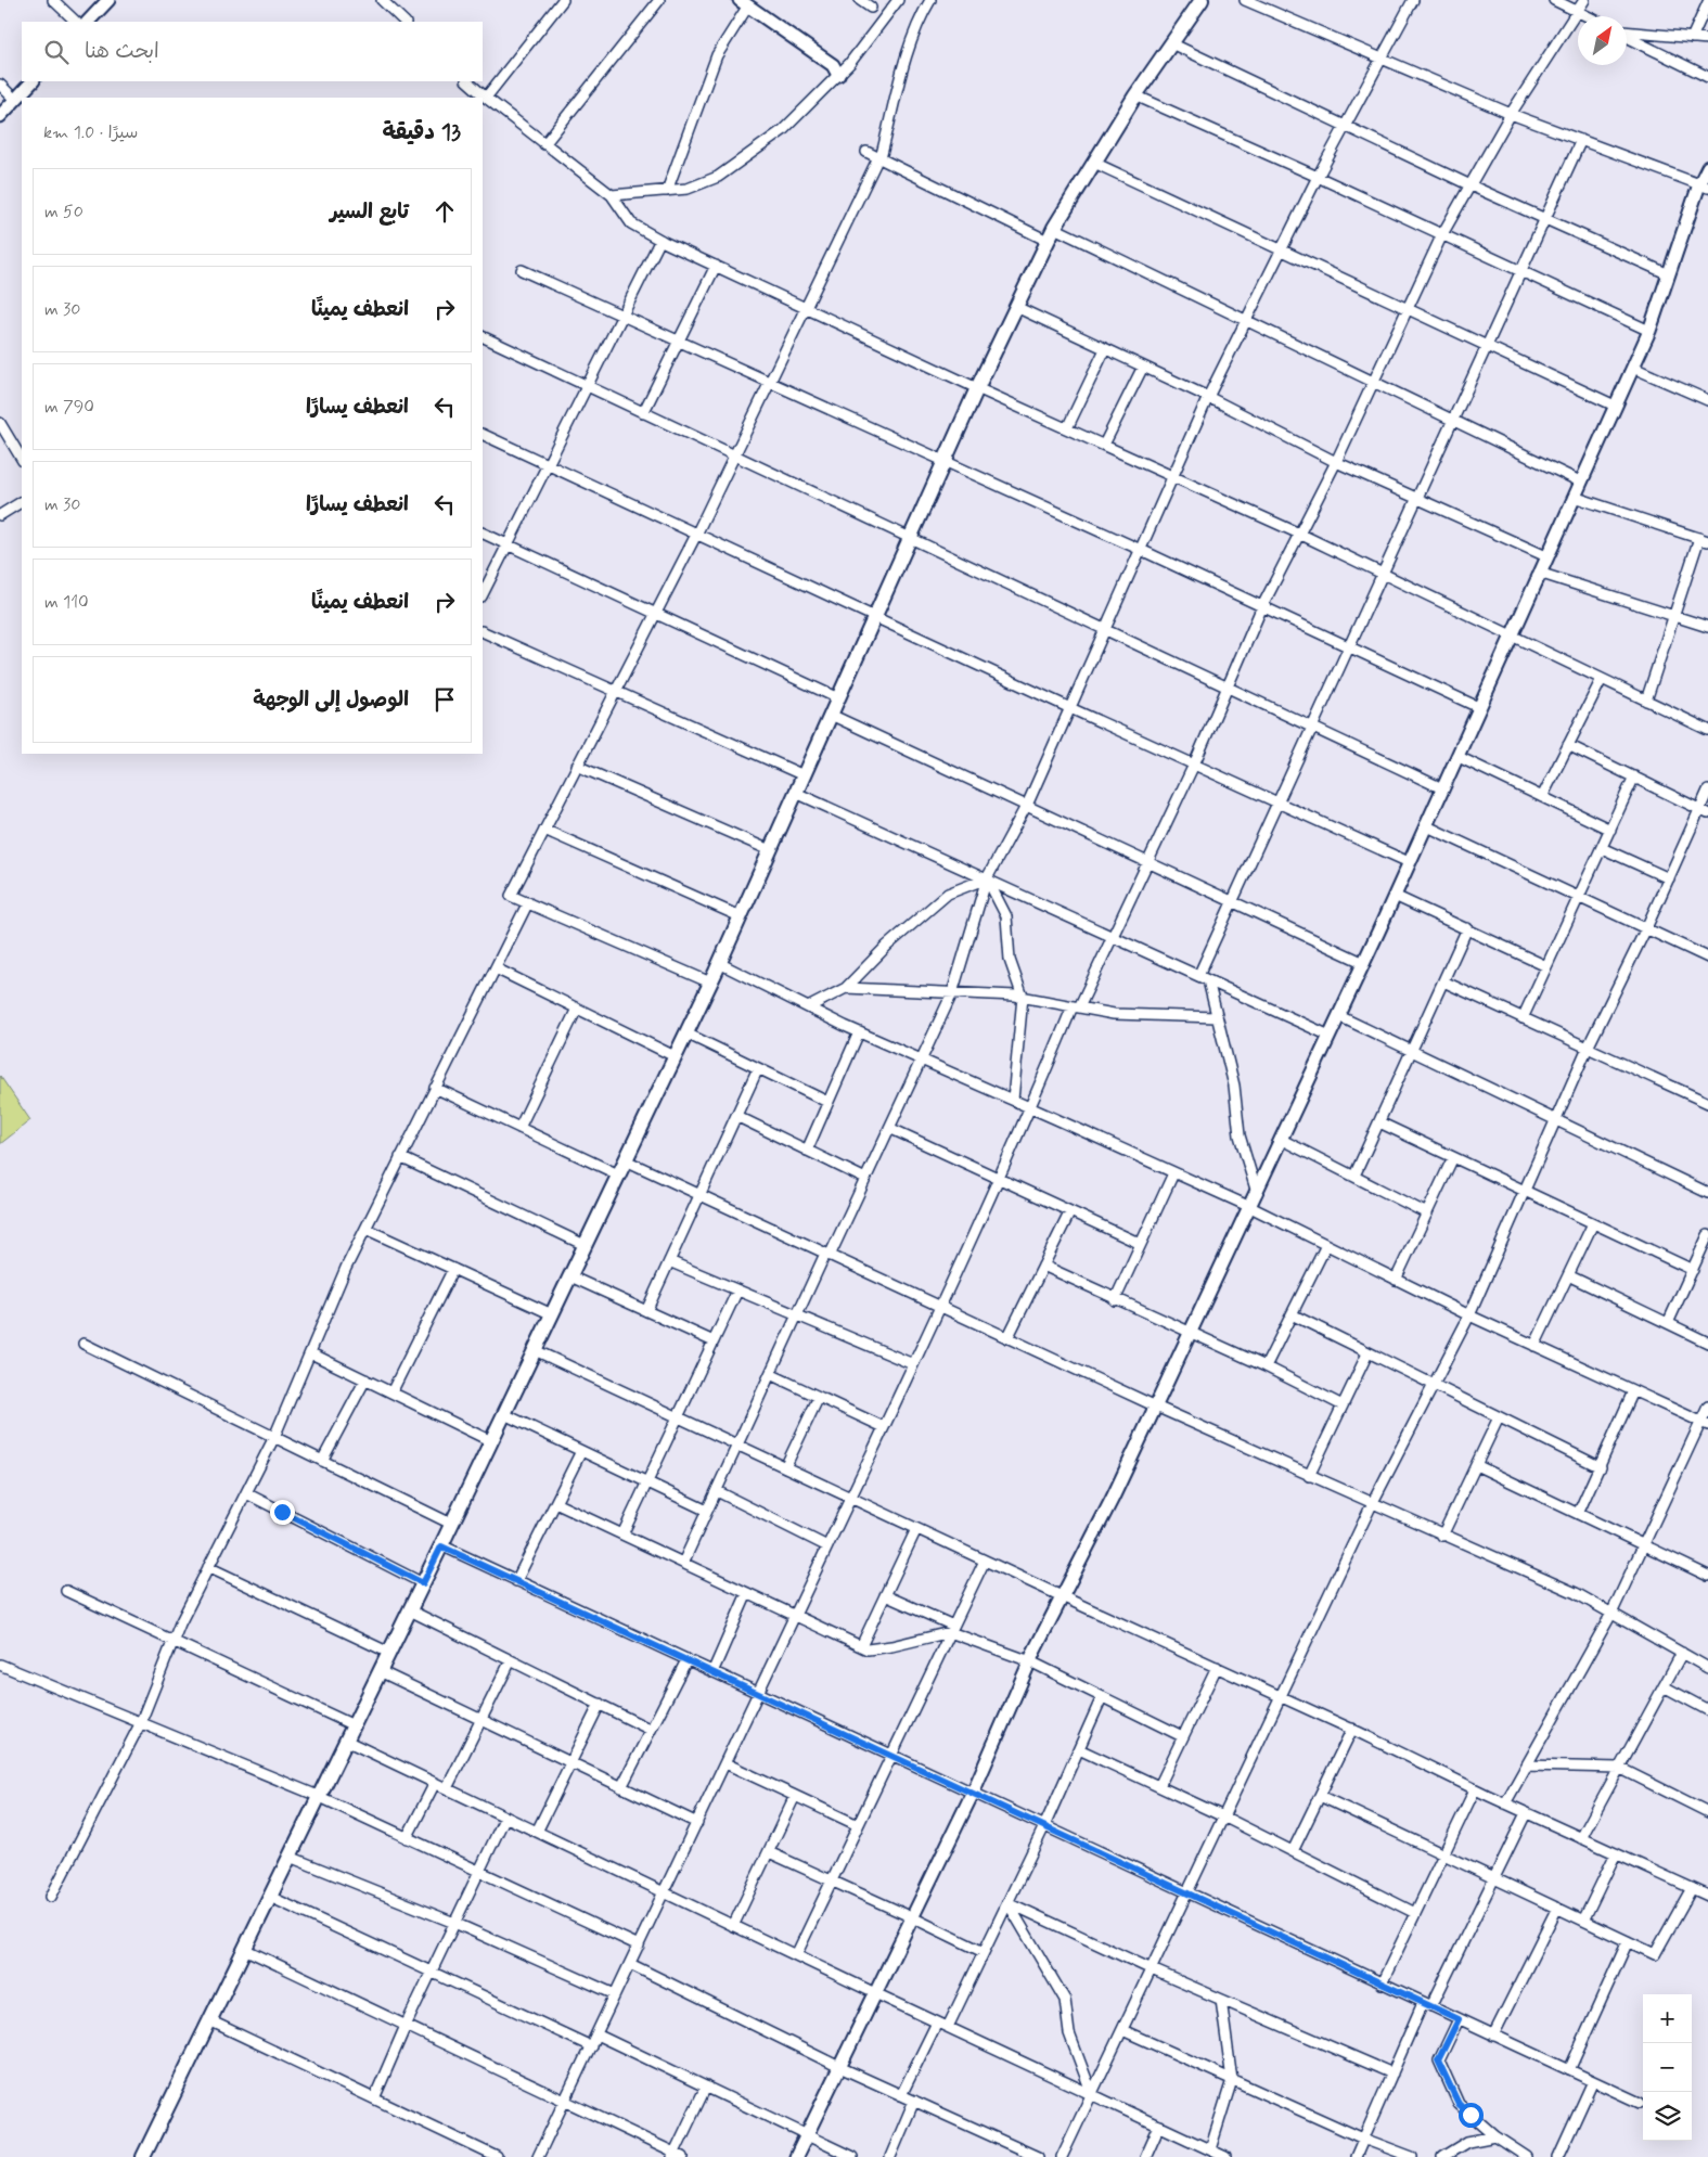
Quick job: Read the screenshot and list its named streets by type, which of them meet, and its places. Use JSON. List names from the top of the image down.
{
  "north": "top right",
  "page": {
    "search": "ابحث هنا",
    "heading": ["13 دقيقة", "سيرًا · 1.0 km"],
    "list": [
      ["تابع السير", "50 m"],
      ["انعطف يمينًا", "30 m"],
      ["انعطف يسارًا", "790 m"],
      ["انعطف يسارًا", "30 m"],
      ["انعطف يمينًا", "110 m"],
      "الوصول إلى الوجهة"
    ],
    "map_buttons": ["+", "−"]
  }
}
